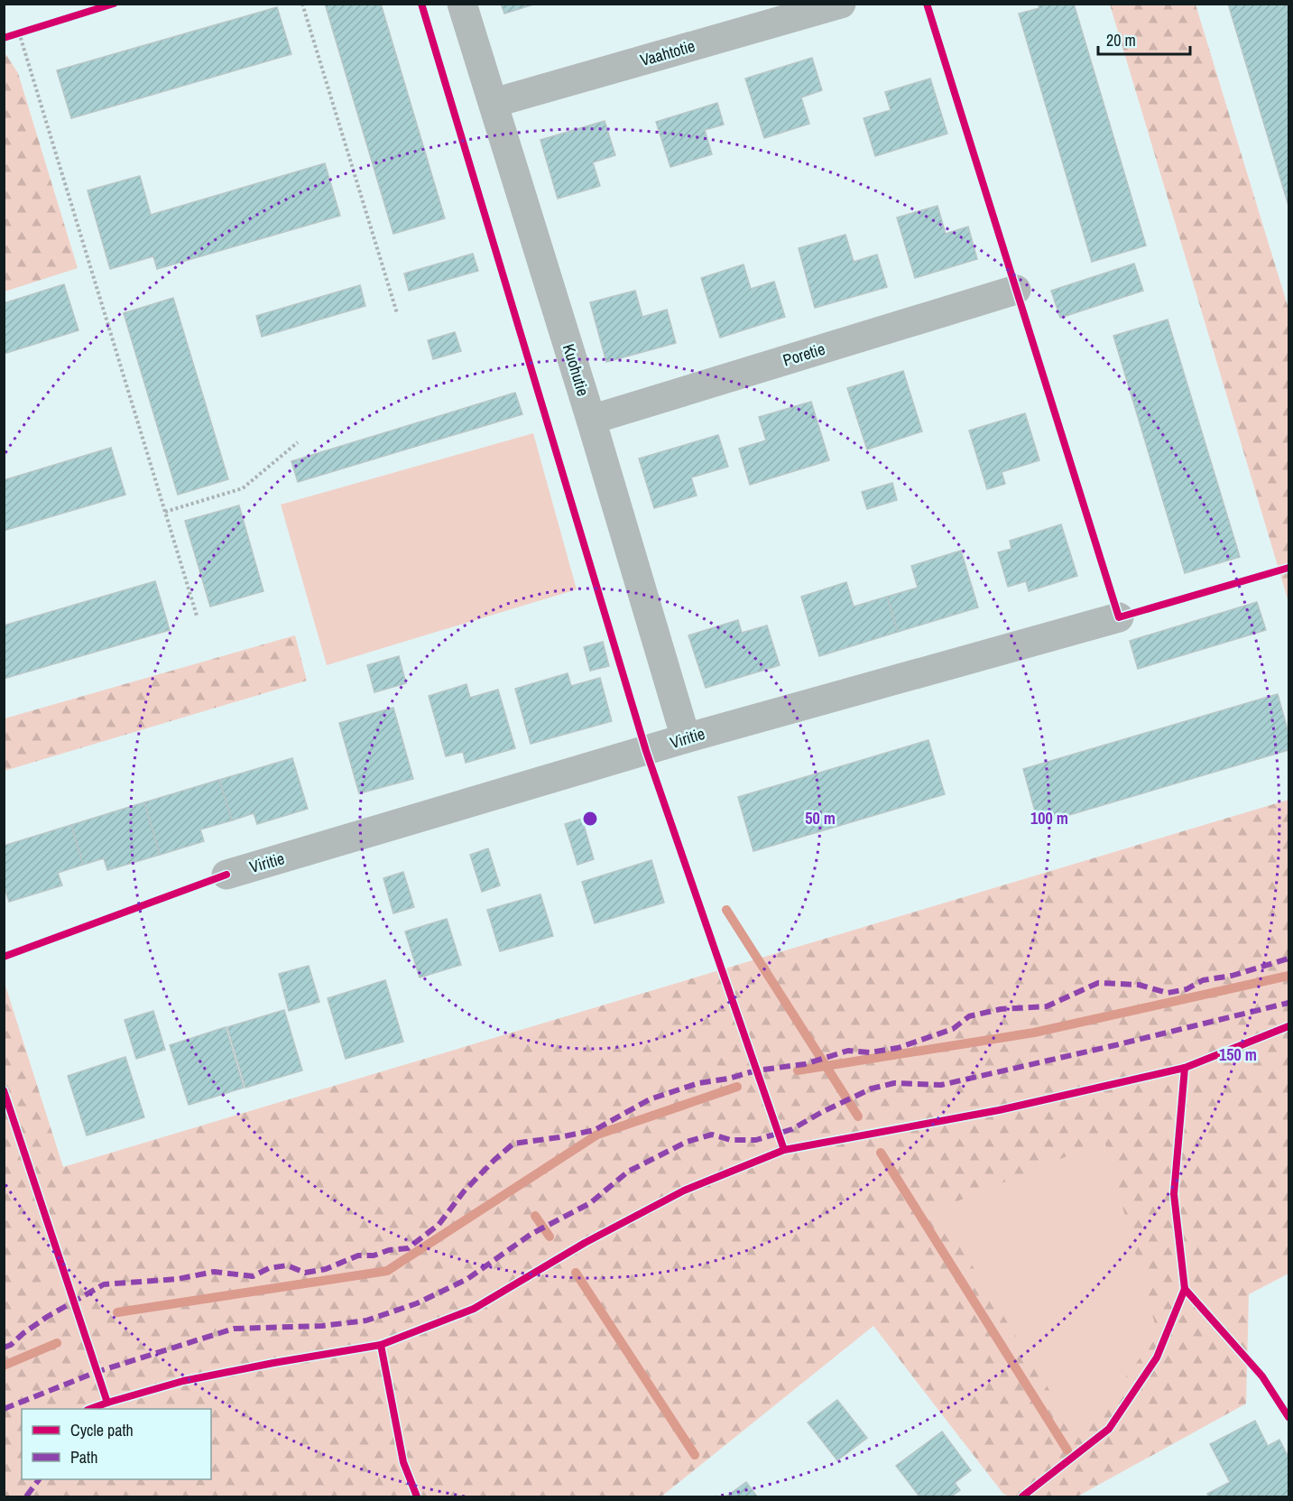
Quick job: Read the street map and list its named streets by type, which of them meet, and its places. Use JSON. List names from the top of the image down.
{
  "streets": {
    "street": [
      "Vaahtotie",
      "Poretie",
      "Kuohutie",
      "Viritie"
    ]
  },
  "crossings": [
    ["Vaahtotie", "Kuohutie"],
    ["Poretie", "Kuohutie"],
    ["Kuohutie", "Viritie"]
  ],
  "legend": ["Cycle path", "Path"],
  "scale_bar": "20 m",
  "rings": ["50 m", "100 m", "150 m"]
}
